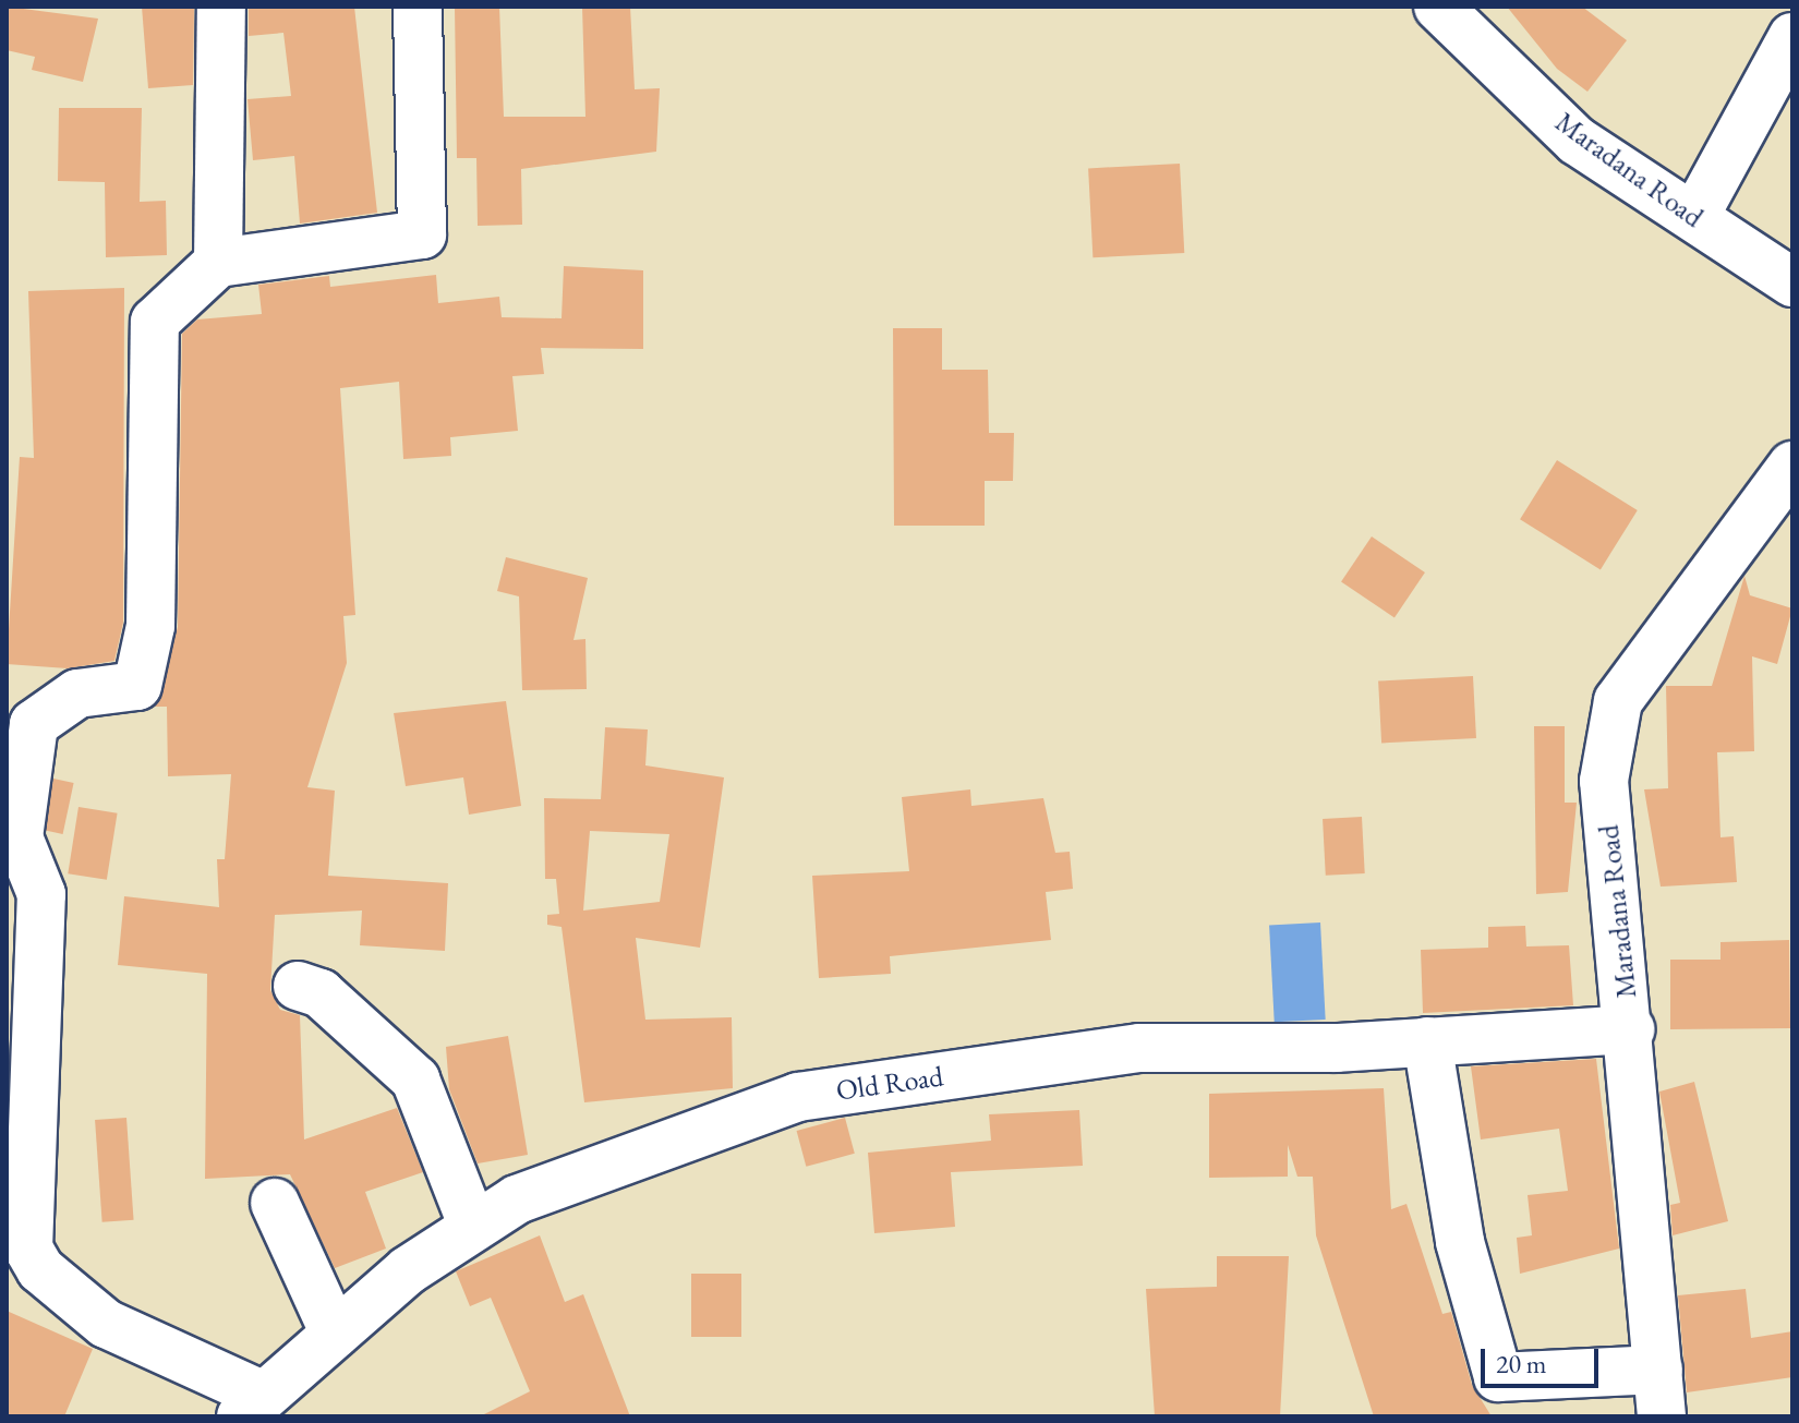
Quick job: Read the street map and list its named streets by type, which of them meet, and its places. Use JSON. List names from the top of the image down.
{
  "streets": {
    "street": ["Maradana Road", "Old Road"]
  },
  "crossings": [
    ["Maradana Road", "Old Road"]
  ],
  "scale_bar": "20 m"
}
